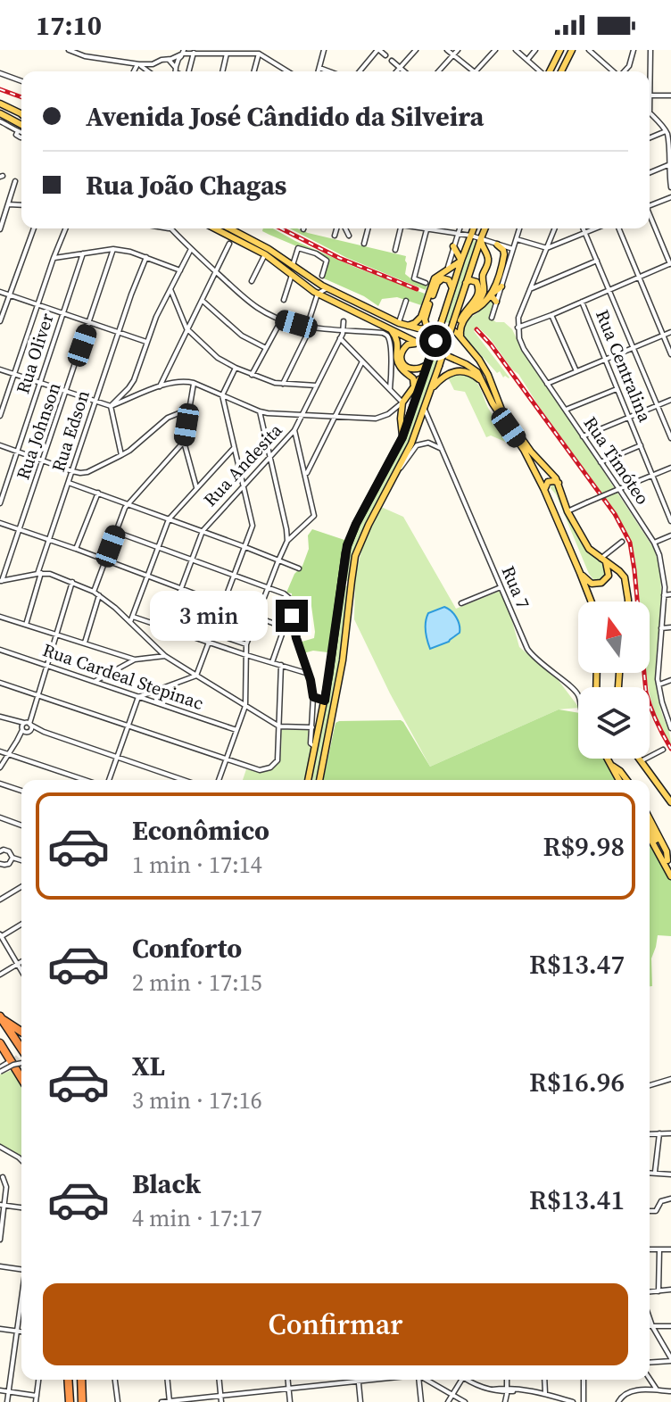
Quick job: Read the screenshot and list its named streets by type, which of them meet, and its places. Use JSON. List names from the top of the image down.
{
  "streets": {
    "street": [
      "Rua Oliver",
      "Rua Centralina",
      "Rua Johnson",
      "Rua Edson",
      "Rua Timóteo",
      "Rua Andesita",
      "Rua 7",
      "Rua Cardeal Stepinac"
    ]
  },
  "north": "top",
  "page": {
    "status": "17:10",
    "banner": ["Avenida José Cândido da Silveira", "Rua João Chagas"],
    "bubble": "3 min",
    "list": [
      {
        "name": "Econômico",
        "note": "1 min · 17:14",
        "value": "R$9.98"
      },
      {
        "name": "Conforto",
        "note": "2 min · 17:15",
        "value": "R$13.47"
      },
      {
        "name": "XL",
        "note": "3 min · 17:16",
        "value": "R$16.96"
      },
      {
        "name": "Black",
        "note": "4 min · 17:17",
        "value": "R$13.41"
      }
    ],
    "buttons": "Confirmar"
  }
}
